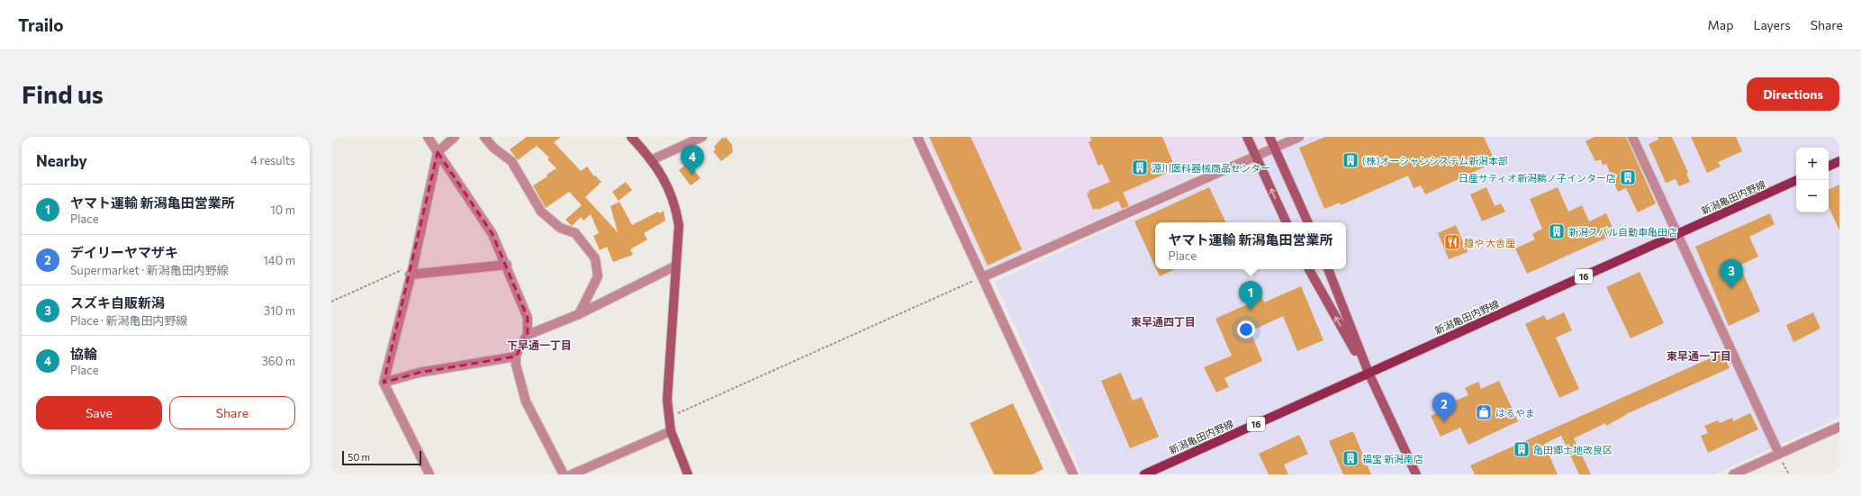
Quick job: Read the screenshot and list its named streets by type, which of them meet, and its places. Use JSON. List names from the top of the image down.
{
  "streets": {
    "main road": ["新潟亀田内野線", "16"]
  },
  "districts": ["東早通四丁目", "下早通一丁目", "東早通一丁目"],
  "places": {
    "building": [
      "(株)オーシャンシステム新潟本部",
      "源川医科器械商品センター",
      "日産サティオ新潟鵜ノ子インター店",
      "新潟スバル自動車亀田店",
      "亀田郷土地改良区",
      "福宝 新潟南店"
    ],
    "restaurant": ["麺や 大舎厘"],
    "shop": ["はるやま"]
  },
  "scale_bar": "50 m",
  "page": {
    "header": "Trailo",
    "nav": ["Map", "Layers", "Share"],
    "buttons": [
      "Directions",
      ["Save", "Share"]
    ],
    "title": "Find us",
    "heading": ["Nearby", "4 results"],
    "pins": [
      "4",
      "3",
      "1",
      "2"
    ],
    "map_buttons": ["+", "−"],
    "list": [
      {
        "mark": "1",
        "name": "ヤマト運輸 新潟亀田営業所",
        "note": "Place",
        "value": "10 m"
      },
      {
        "mark": "2",
        "name": "デイリーヤマザキ",
        "note": "Supermarket · 新潟亀田内野線",
        "value": "140 m"
      },
      {
        "mark": "3",
        "name": "スズキ自販新潟",
        "note": "Place · 新潟亀田内野線",
        "value": "310 m"
      },
      {
        "mark": "4",
        "name": "協輪",
        "note": "Place",
        "value": "360 m"
      }
    ],
    "popup": ["ヤマト運輸 新潟亀田営業所", "Place"],
    "scale": "50 m"
  }
}
